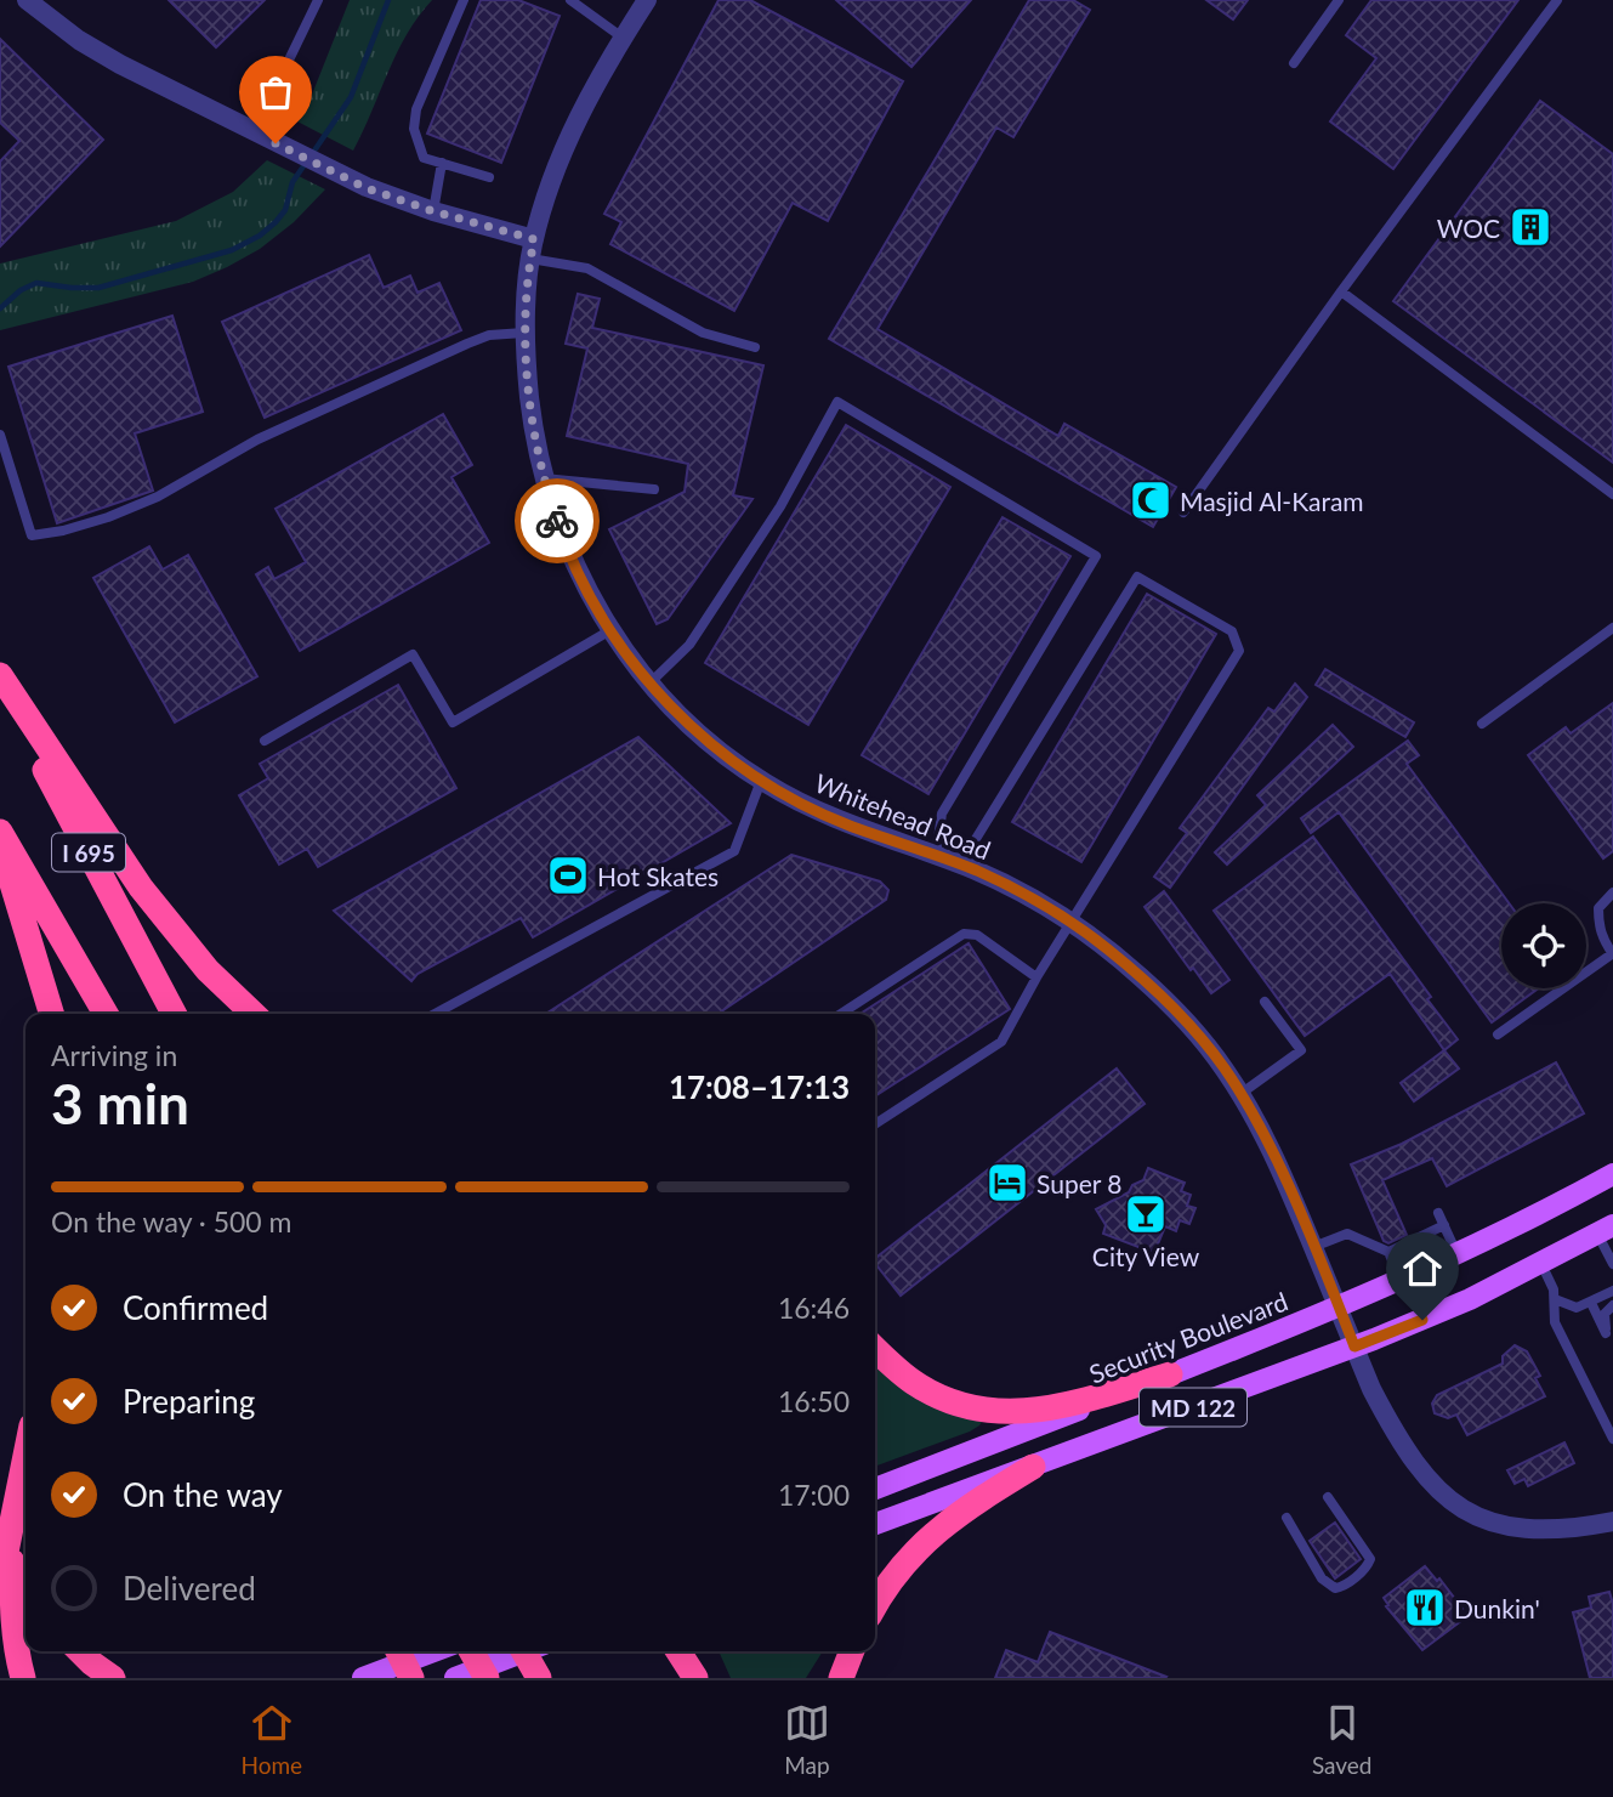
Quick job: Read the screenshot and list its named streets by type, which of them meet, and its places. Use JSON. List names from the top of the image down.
{
  "streets": {
    "highway": ["I 695"],
    "main road": ["Security Boulevard", "MD 122"],
    "street": ["Whitehead Road"]
  },
  "crossings": [
    ["Whitehead Road", "Security Boulevard"],
    ["Whitehead Road", "MD 122"]
  ],
  "places": {
    "building": ["WOC"],
    "mosque": ["Masjid Al-Karam"],
    "sports": ["Hot Skates"],
    "hotel": ["Super 8"],
    "bar": ["City View"],
    "restaurant": ["Dunkin'"]
  },
  "page": {
    "heading": ["3 min", "Arriving in", "17:08–17:13"],
    "bar": "On the way · 500 m",
    "list": [
      ["Confirmed", "16:46"],
      ["Preparing", "16:50"],
      ["On the way", "17:00"],
      "Delivered"
    ],
    "tabs": ["Home", "Map", "Saved"]
  }
}
